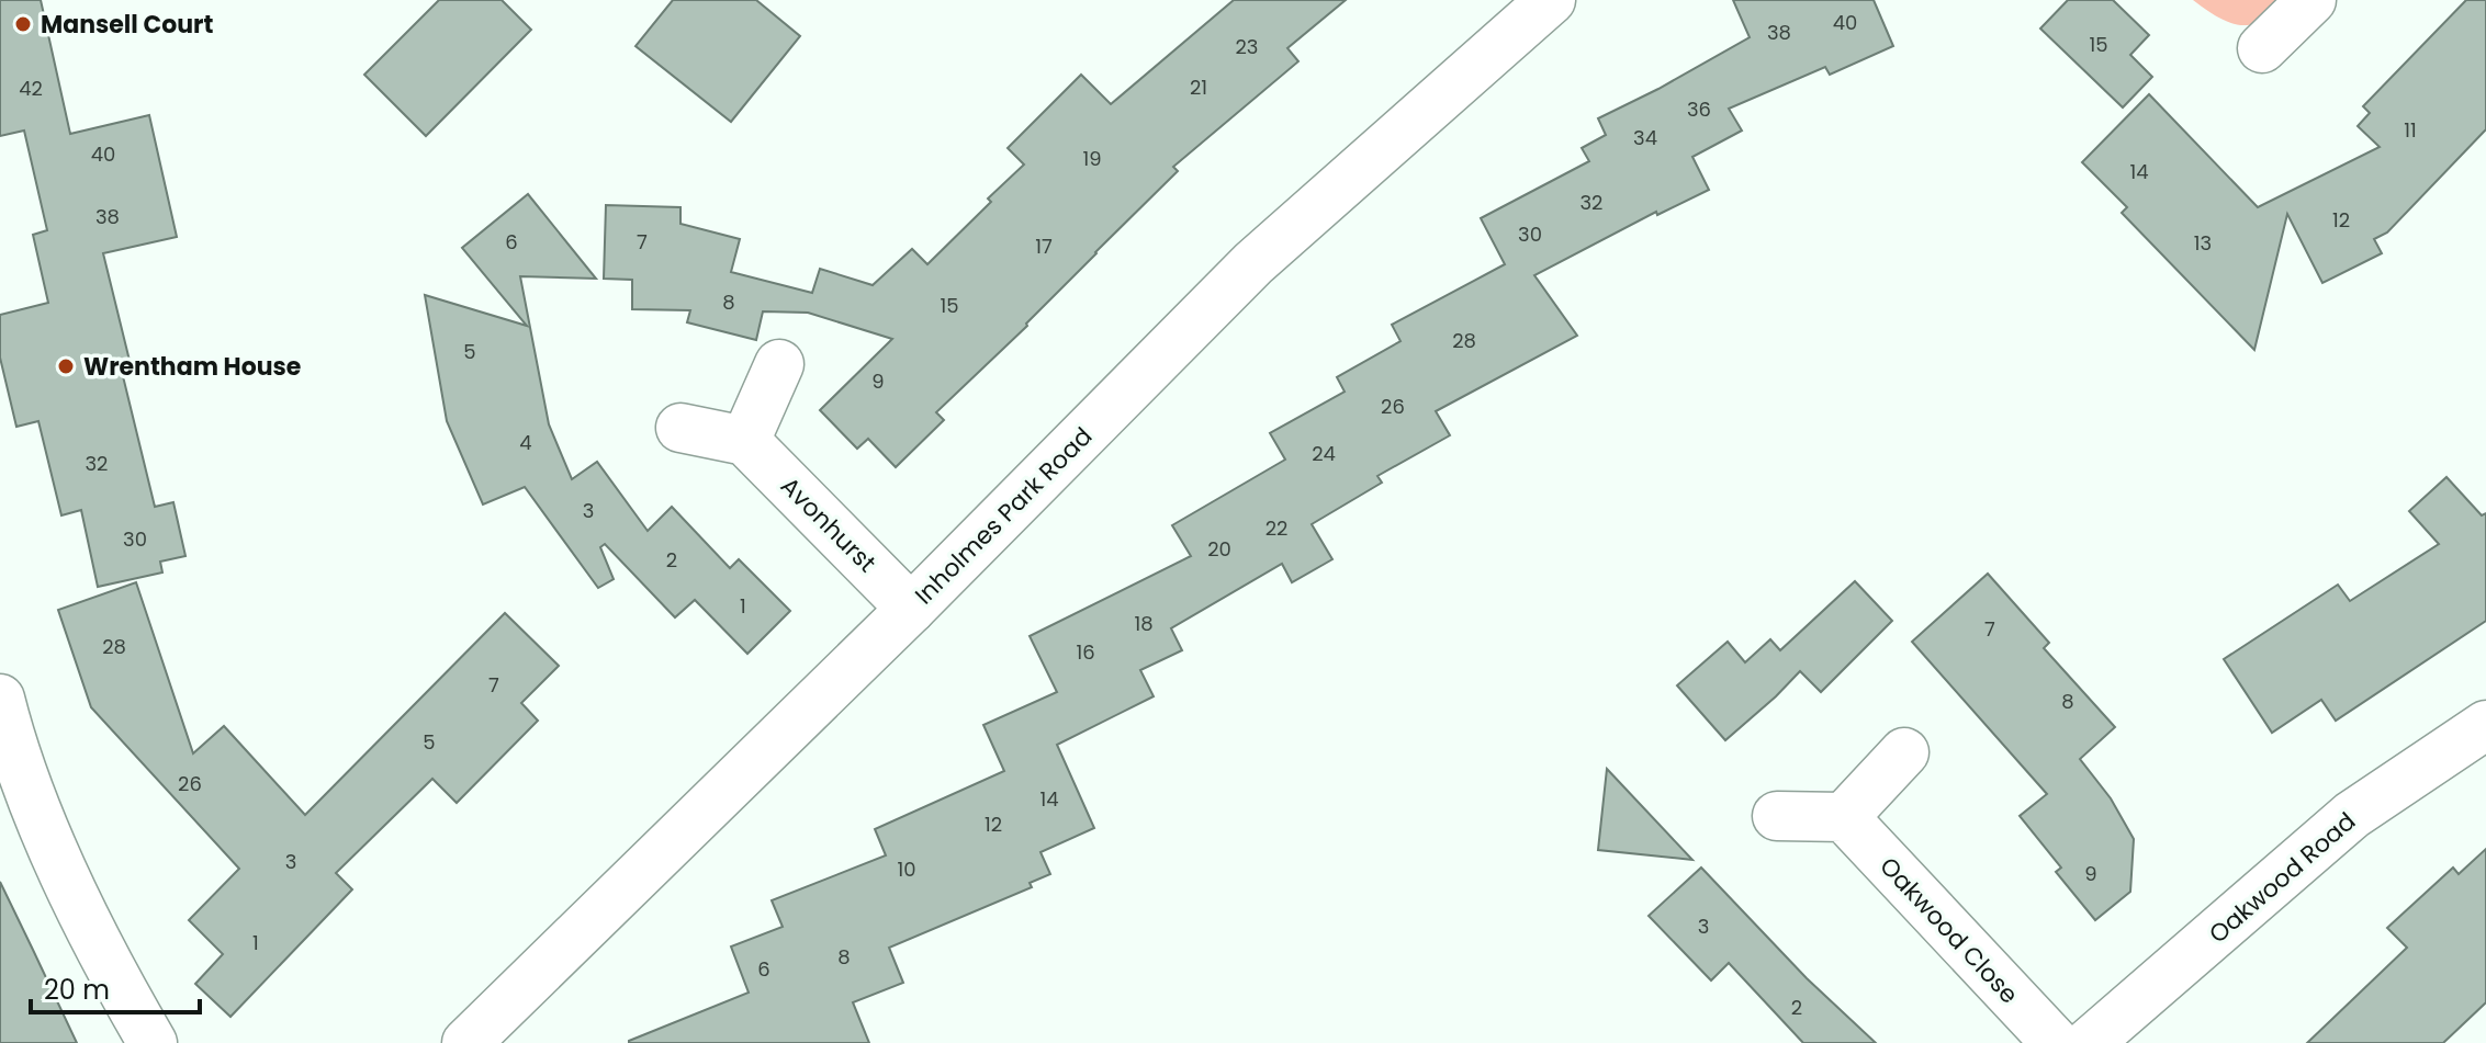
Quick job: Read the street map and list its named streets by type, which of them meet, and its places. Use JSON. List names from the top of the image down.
{
  "streets": {
    "street": [
      "Inholmes Park Road",
      "Avonhurst",
      "Oakwood Road",
      "Oakwood Close"
    ]
  },
  "crossings": [
    ["Inholmes Park Road", "Avonhurst"]
  ],
  "places": ["Mansell Court", "Wrentham House"],
  "house_numbers": [
    "40",
    "38",
    "15",
    "23",
    "21",
    "42",
    "36",
    "11",
    "34",
    "40",
    "19",
    "14",
    "32",
    "38",
    "12",
    "30",
    "6",
    "7",
    "13",
    "17",
    "8",
    "15",
    "28",
    "5",
    "9",
    "26",
    "4",
    "24",
    "32",
    "3",
    "22",
    "30",
    "20",
    "2",
    "1",
    "18",
    "7",
    "28",
    "16",
    "7",
    "8",
    "5",
    "26",
    "14",
    "12",
    "3",
    "10",
    "9",
    "3",
    "1",
    "8",
    "6",
    "2"
  ],
  "scale_bar": "20 m"
}
